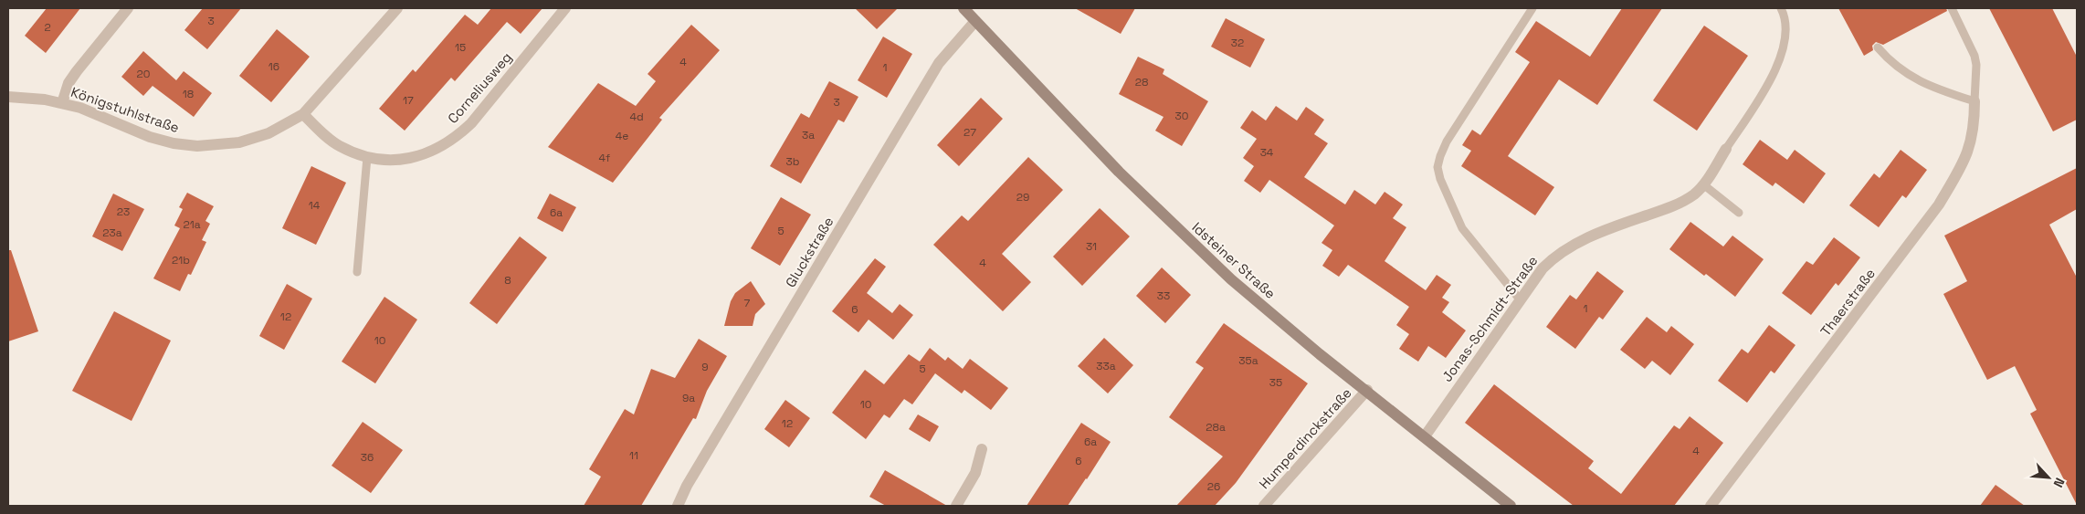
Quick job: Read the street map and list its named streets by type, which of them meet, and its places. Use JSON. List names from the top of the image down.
{
  "streets": {
    "street": [
      "Corneliusweg",
      "Königstuhlstraße",
      "Gluckstraße",
      "Idsteiner Straße",
      "Thaerstraße",
      "Jonas-Schmidt-Straße",
      "Humperdinckstraße"
    ]
  },
  "crossings": [
    ["Corneliusweg", "Königstuhlstraße"],
    ["Gluckstraße", "Idsteiner Straße"],
    ["Idsteiner Straße", "Jonas-Schmidt-Straße"],
    ["Idsteiner Straße", "Humperdinckstraße"]
  ],
  "house_numbers": [
    "3",
    "2",
    "32",
    "15",
    "4",
    "16",
    "1",
    "20",
    "28",
    "18",
    "17",
    "3",
    "30",
    "4d",
    "27",
    "3a",
    "4e",
    "34",
    "4f",
    "3b",
    "29",
    "14",
    "23",
    "6a",
    "21a",
    "5",
    "23a",
    "31",
    "21b",
    "4",
    "8",
    "33",
    "7",
    "1",
    "6",
    "12",
    "10",
    "35a",
    "33a",
    "9",
    "5",
    "35",
    "9a",
    "10",
    "12",
    "28a",
    "6a",
    "4",
    "11",
    "36",
    "6",
    "26"
  ],
  "north": "bottom right"
}
